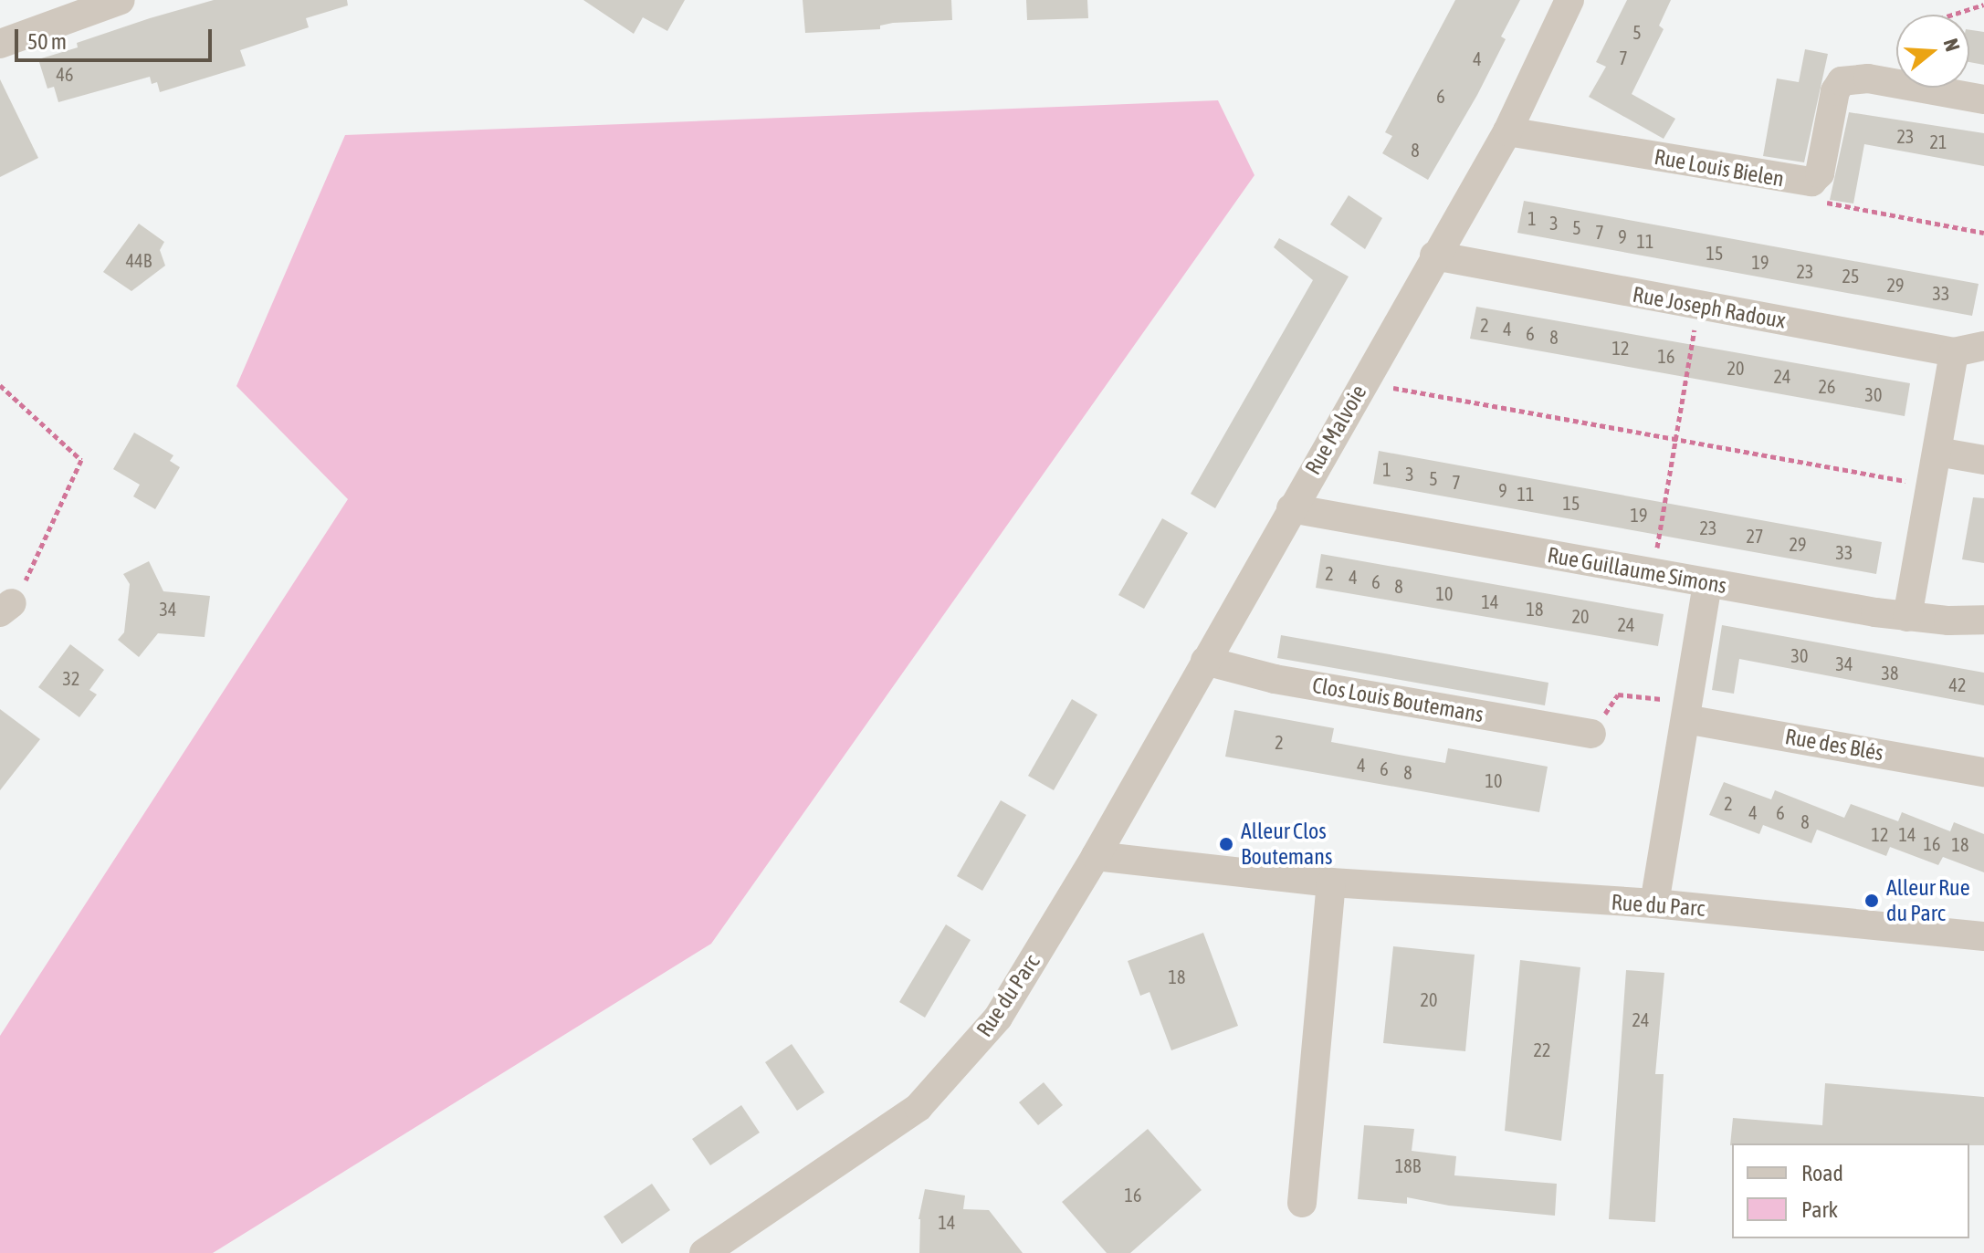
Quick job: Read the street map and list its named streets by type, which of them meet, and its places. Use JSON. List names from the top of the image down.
{
  "streets": {
    "street": [
      "Rue Louis Bielen",
      "Rue Joseph Radoux",
      "Rue Malvoie",
      "Rue Guillaume Simons",
      "Clos Louis Boutemans",
      "Rue des Blés",
      "Rue du Parc"
    ]
  },
  "crossings": [
    ["Rue Louis Bielen", "Rue Malvoie"],
    ["Rue Joseph Radoux", "Rue Malvoie"],
    ["Rue Malvoie", "Rue Guillaume Simons"],
    ["Rue Malvoie", "Clos Louis Boutemans"],
    ["Rue Malvoie", "Rue du Parc"]
  ],
  "places": ["Alleur Clos Boutemans", "Alleur Rue du Parc"],
  "house_numbers": [
    "5",
    "7",
    "4",
    "46",
    "6",
    "23",
    "21",
    "8",
    "1",
    "3",
    "5",
    "7",
    "9",
    "11",
    "15",
    "44B",
    "19",
    "23",
    "25",
    "29",
    "33",
    "2",
    "4",
    "6",
    "8",
    "12",
    "16",
    "20",
    "24",
    "26",
    "30",
    "1",
    "3",
    "5",
    "7",
    "9",
    "11",
    "15",
    "19",
    "23",
    "27",
    "29",
    "33",
    "2",
    "4",
    "6",
    "8",
    "10",
    "14",
    "34",
    "18",
    "20",
    "24",
    "30",
    "34",
    "38",
    "32",
    "42",
    "2",
    "4",
    "6",
    "8",
    "10",
    "2",
    "4",
    "6",
    "8",
    "12",
    "14",
    "16",
    "18",
    "18",
    "20",
    "24",
    "22",
    "18B",
    "16",
    "14"
  ],
  "legend": ["Road", "Park"],
  "scale_bar": "50 m",
  "north": "right"
}
